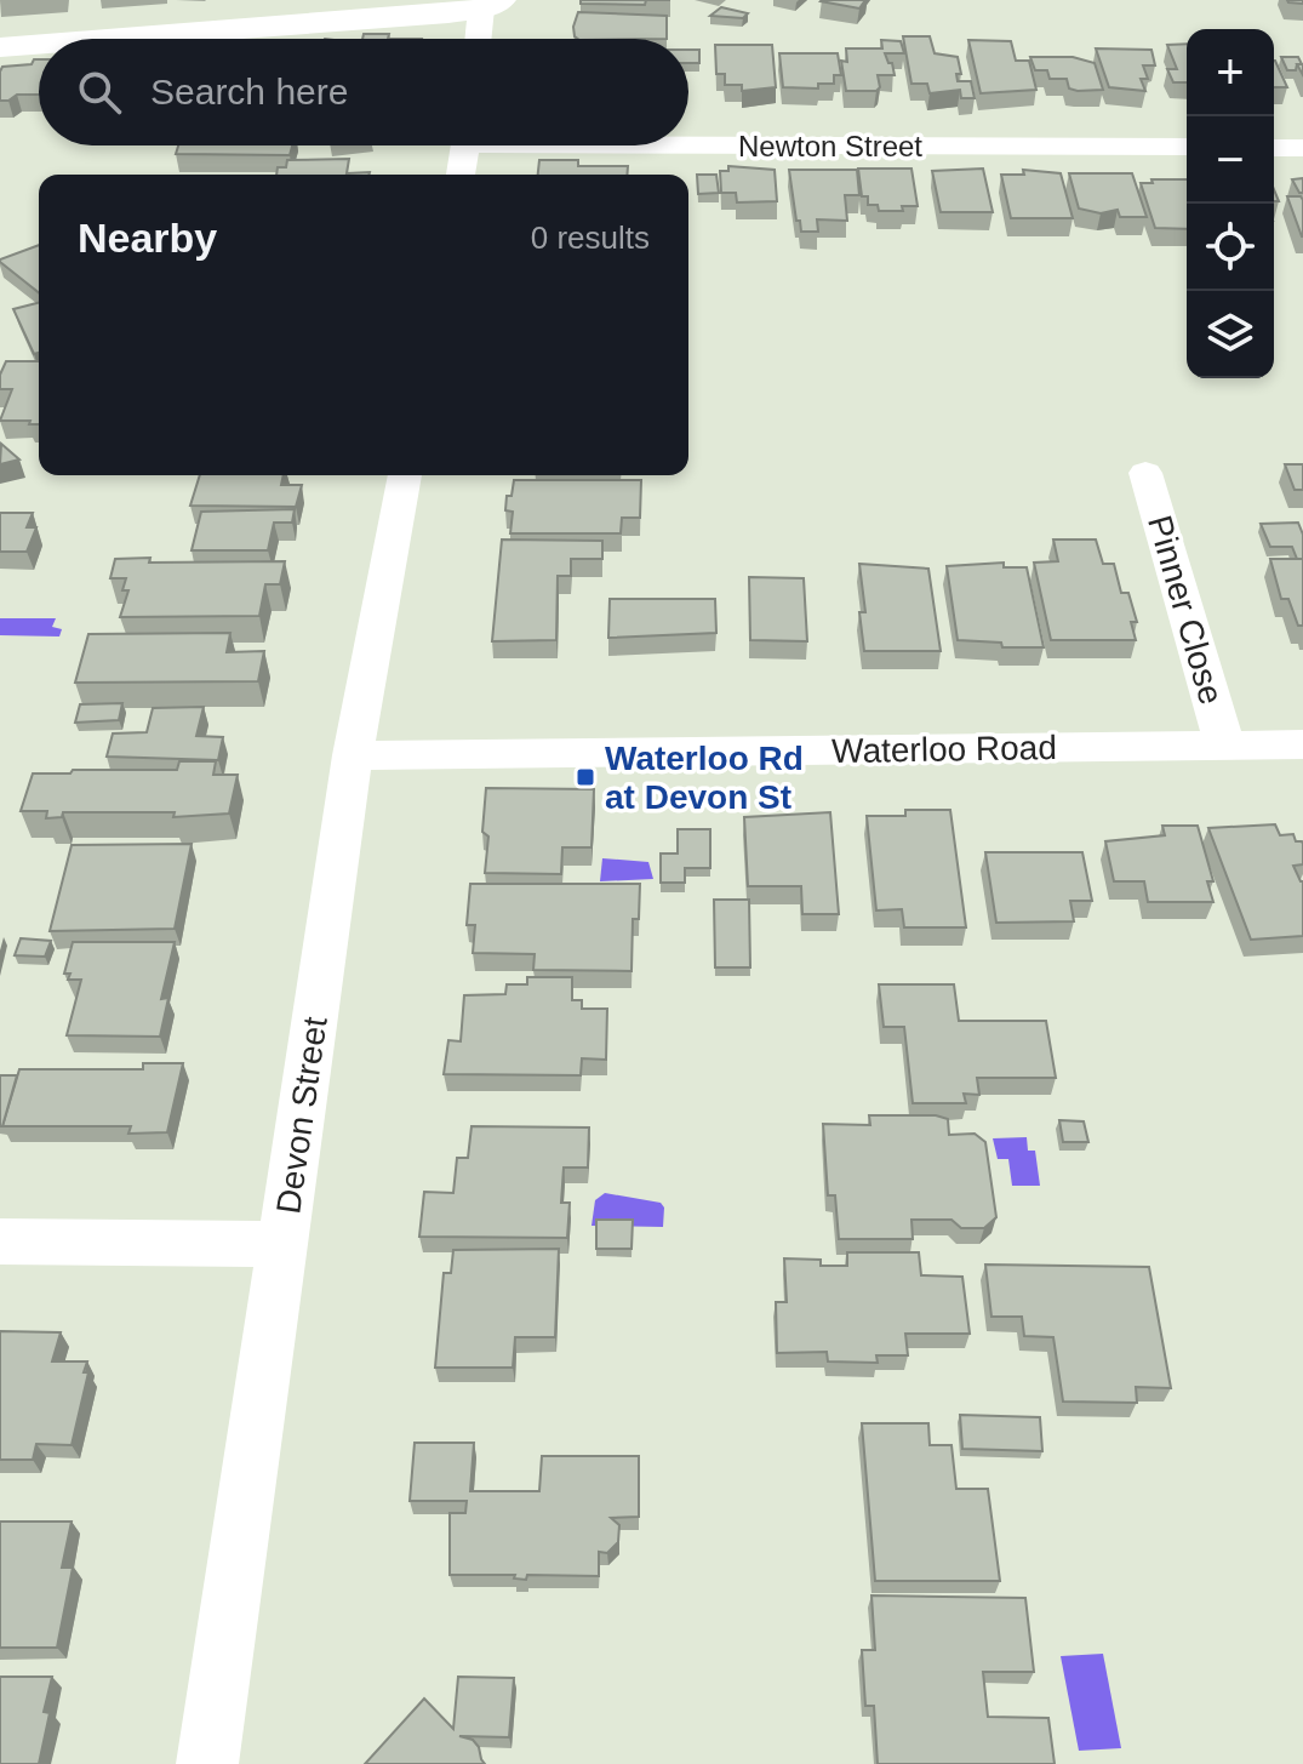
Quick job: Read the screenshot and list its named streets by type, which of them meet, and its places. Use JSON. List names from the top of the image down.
{
  "streets": {
    "street": [
      "Newton Street",
      "Pinner Close",
      "Waterloo Road",
      "Devon Street"
    ]
  },
  "crossings": [
    ["Pinner Close", "Waterloo Road"],
    ["Waterloo Road", "Devon Street"]
  ],
  "places": {
    "transit": ["Waterloo Rd at Devon St"]
  },
  "page": {
    "map_buttons": ["+", "−"],
    "search": "Search here",
    "heading": ["Nearby", "0 results"]
  }
}
